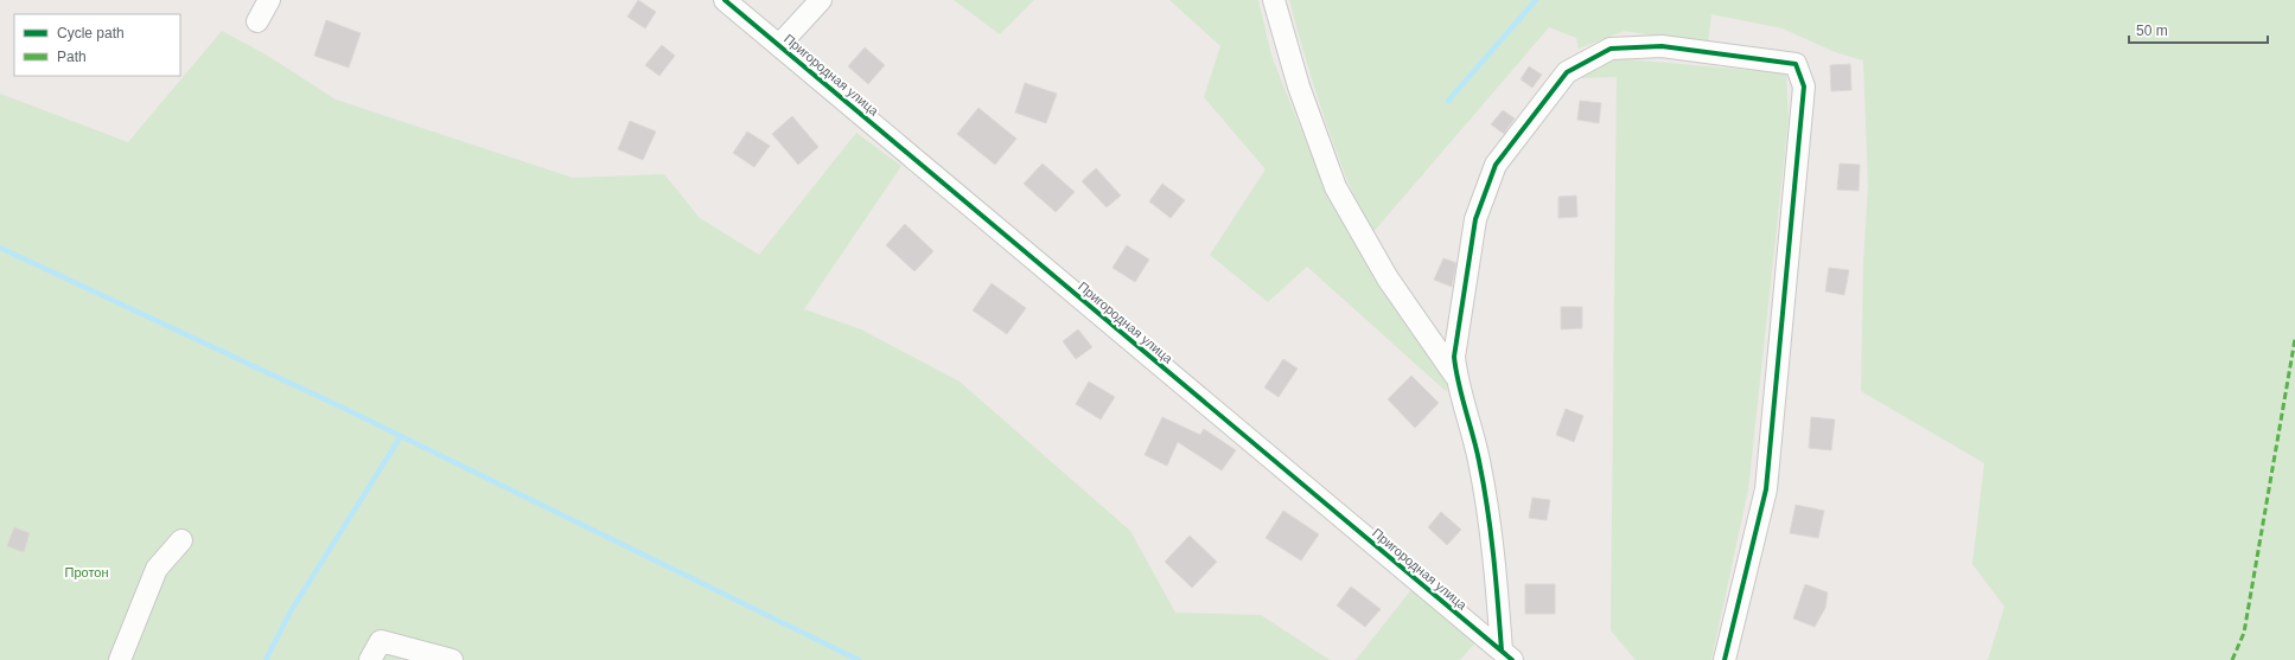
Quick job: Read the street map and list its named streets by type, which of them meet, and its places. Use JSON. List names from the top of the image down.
{
  "streets": {
    "street": ["Пригородная улица"]
  },
  "parks": ["Протон"],
  "legend": ["Cycle path", "Path"],
  "scale_bar": "50 m"
}
